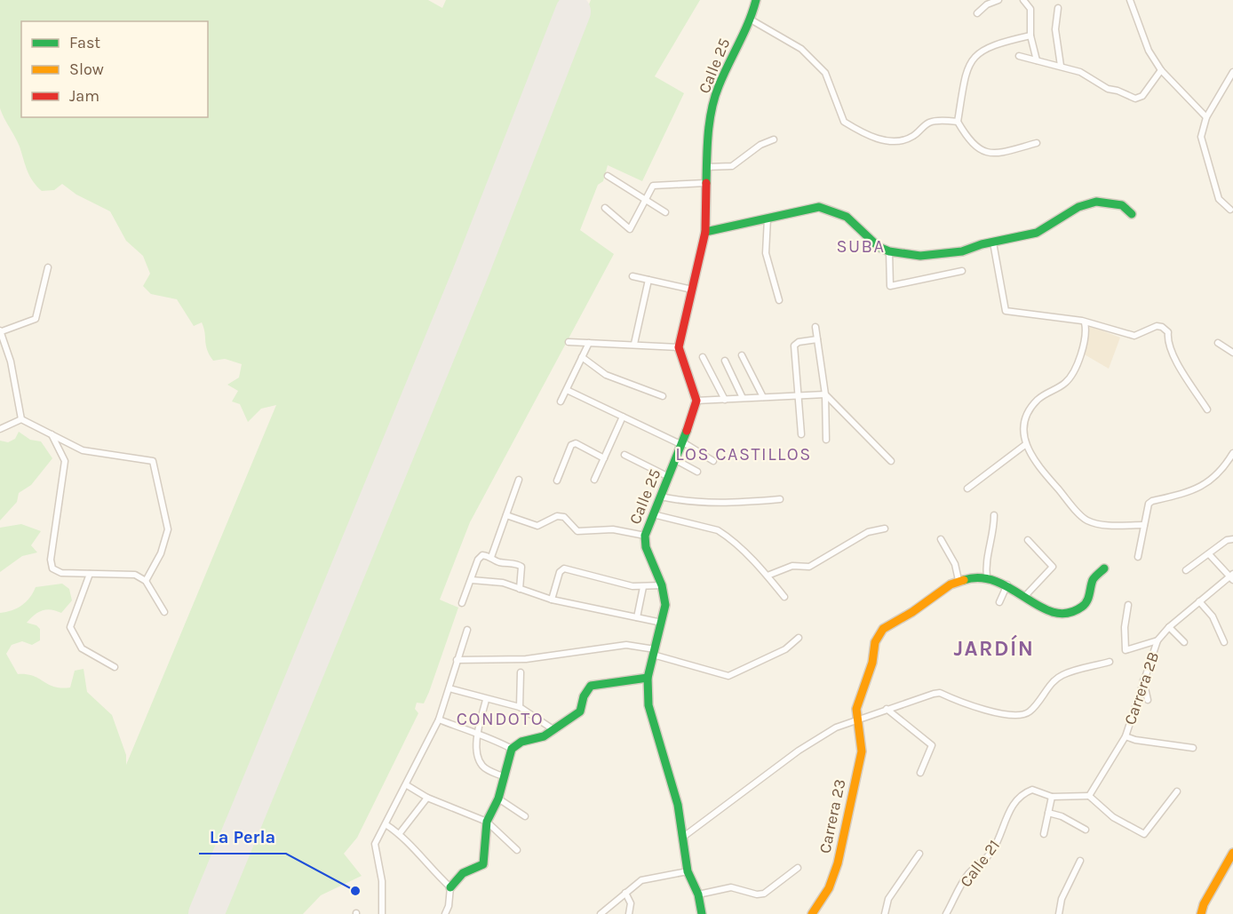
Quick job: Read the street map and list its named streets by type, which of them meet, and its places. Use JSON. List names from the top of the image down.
{
  "streets": {
    "street": [
      "Calle 25",
      "Carrera 2B",
      "Carrera 23",
      "Calle 21"
    ]
  },
  "districts": [
    "SUBA",
    "LOS CASTILLOS",
    "JARDÍN",
    "CONDOTO"
  ],
  "places": ["La Perla"],
  "legend": ["Fast", "Slow", "Jam"]
}
